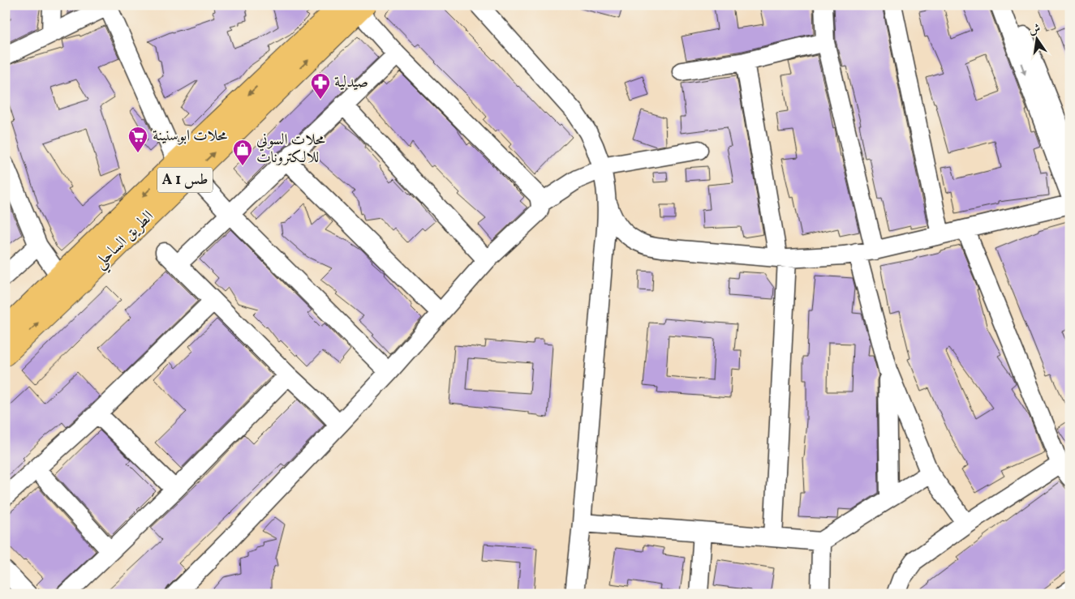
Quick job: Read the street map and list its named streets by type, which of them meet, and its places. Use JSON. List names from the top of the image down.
{
  "streets": {
    "highway": ["A 1 طس", "الطريق الساحلي"]
  },
  "places": {
    "pharmacy": ["صيدلية"],
    "supermarket": ["محلات ابوسنينة"],
    "shop": ["محلات السوني للالكترونات"]
  },
  "north": "top"
}
